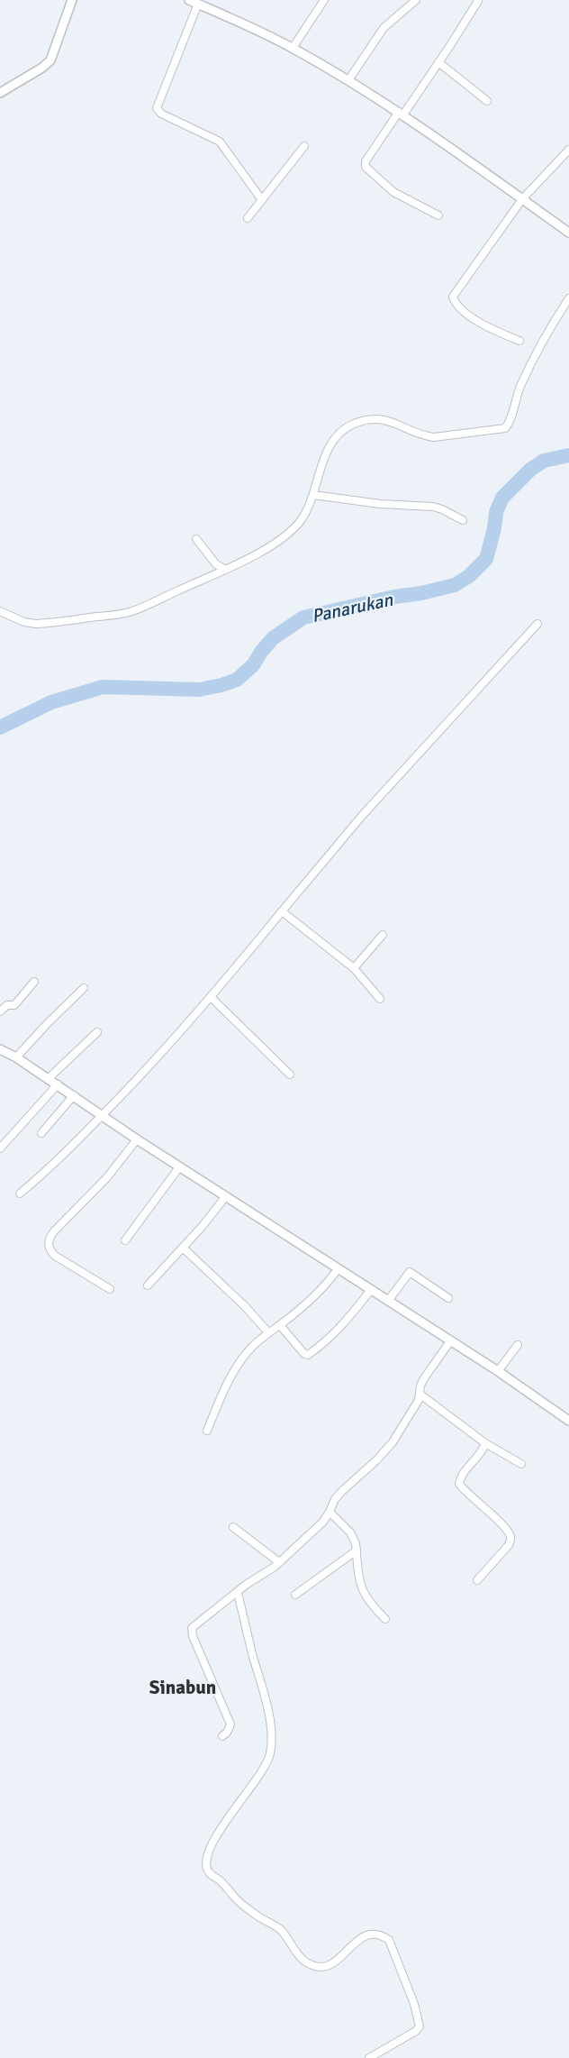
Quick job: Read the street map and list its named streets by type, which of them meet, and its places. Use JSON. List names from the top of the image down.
{
  "districts": ["Sinabun"],
  "water": ["Panarukan"]
}
